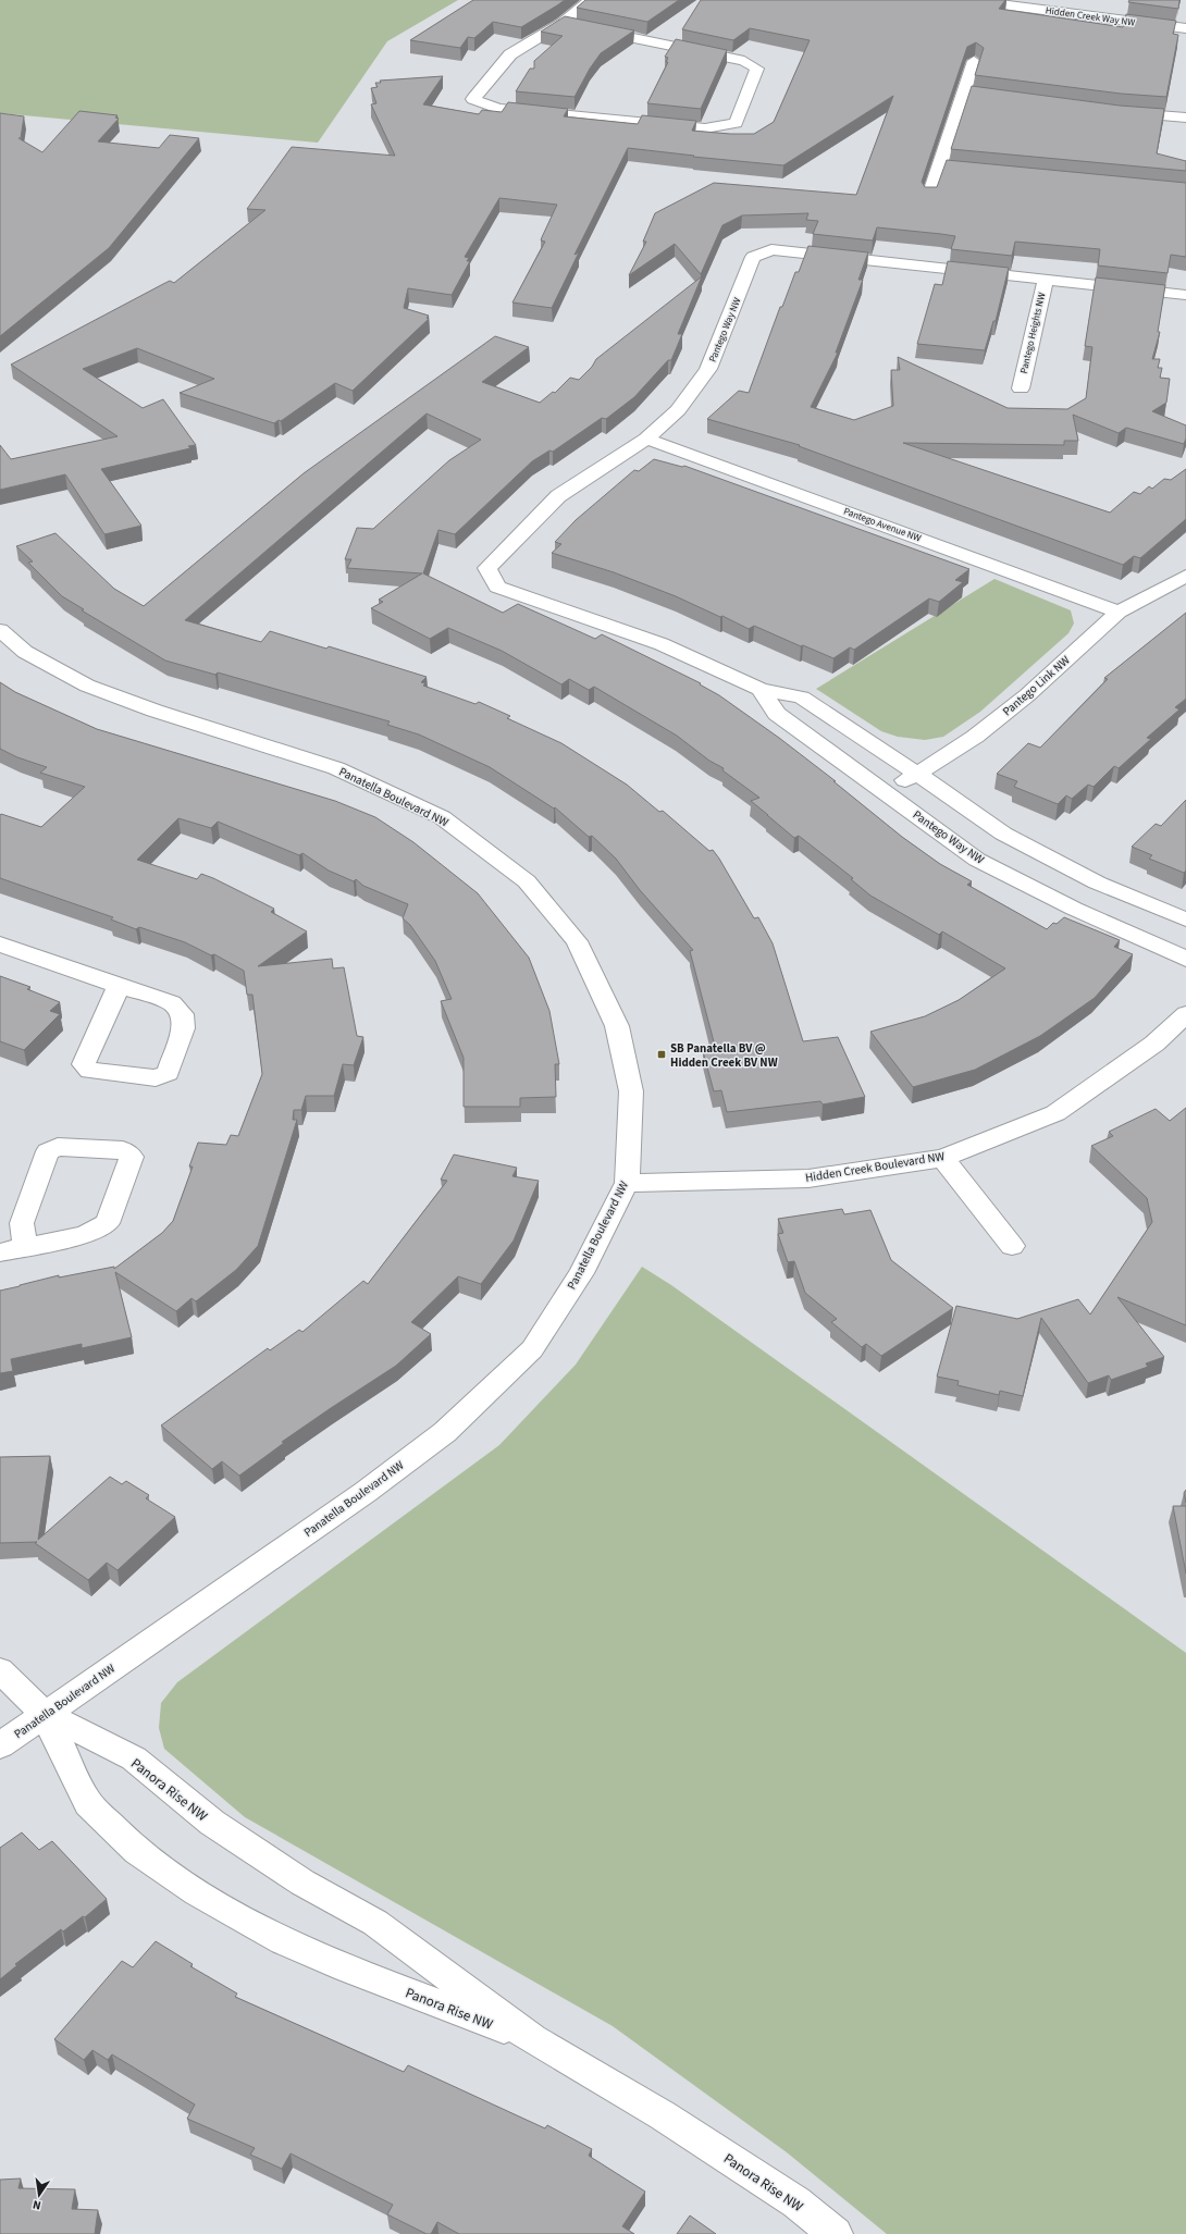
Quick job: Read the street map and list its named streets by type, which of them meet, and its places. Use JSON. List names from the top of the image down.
{
  "streets": {
    "street": [
      "Hidden Creek Way NW",
      "Pantego Way NW",
      "Pantego Heights NW",
      "Pantego Avenue NW",
      "Pantego Link NW",
      "Panatella Boulevard NW",
      "Hidden Creek Boulevard NW",
      "Panora Rise NW"
    ]
  },
  "crossings": [
    ["Pantego Way NW", "Pantego Heights NW"],
    ["Pantego Way NW", "Pantego Avenue NW"],
    ["Pantego Way NW", "Pantego Link NW"],
    ["Pantego Avenue NW", "Pantego Link NW"],
    ["Panatella Boulevard NW", "Hidden Creek Boulevard NW"],
    ["Panatella Boulevard NW", "Panora Rise NW"]
  ],
  "places": {
    "transit": ["SB Panatella BV @ Hidden Creek BV NW"]
  },
  "north": "bottom"
}
